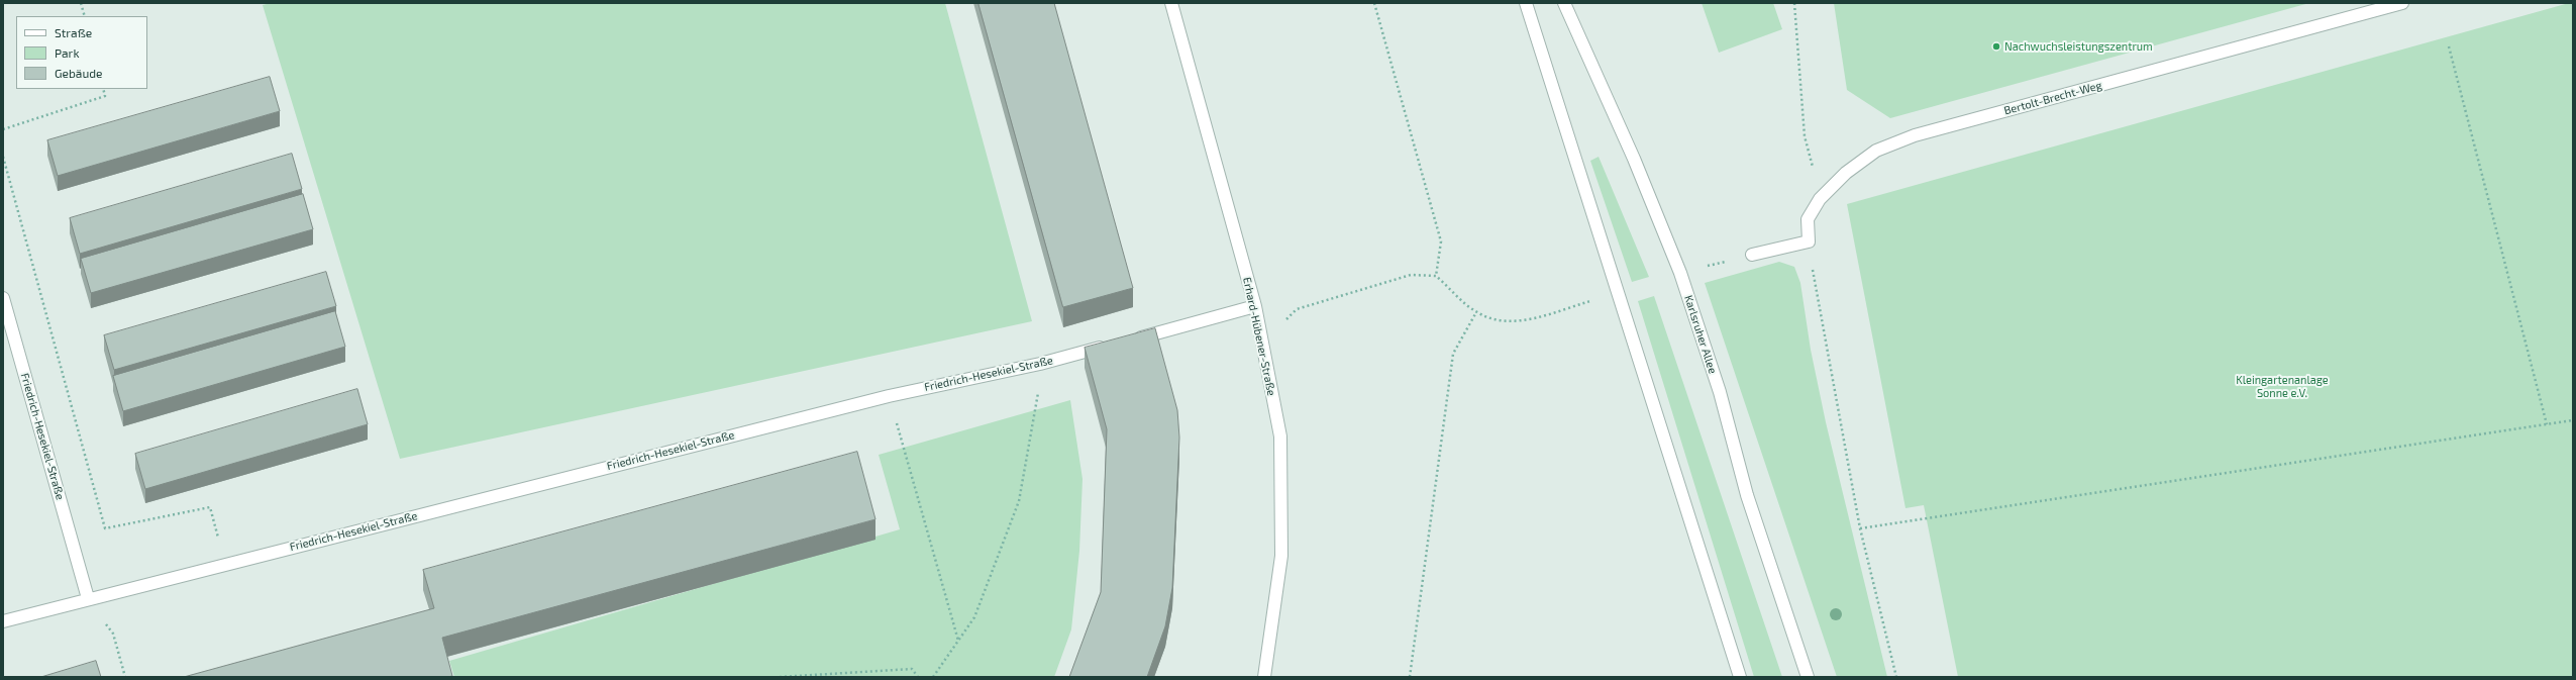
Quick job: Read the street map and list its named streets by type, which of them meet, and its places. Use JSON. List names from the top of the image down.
{
  "streets": {
    "street": [
      "Bertolt-Brecht-Weg",
      "Karlsruher Allee",
      "Erhard-Hübener-Straße",
      "Friedrich-Hesekiel-Straße"
    ]
  },
  "parks": ["Kleingartenanlage Sonne e.V."],
  "places": ["Nachwuchsleistungszentrum"],
  "legend": ["Straße", "Park", "Gebäude"]
}
